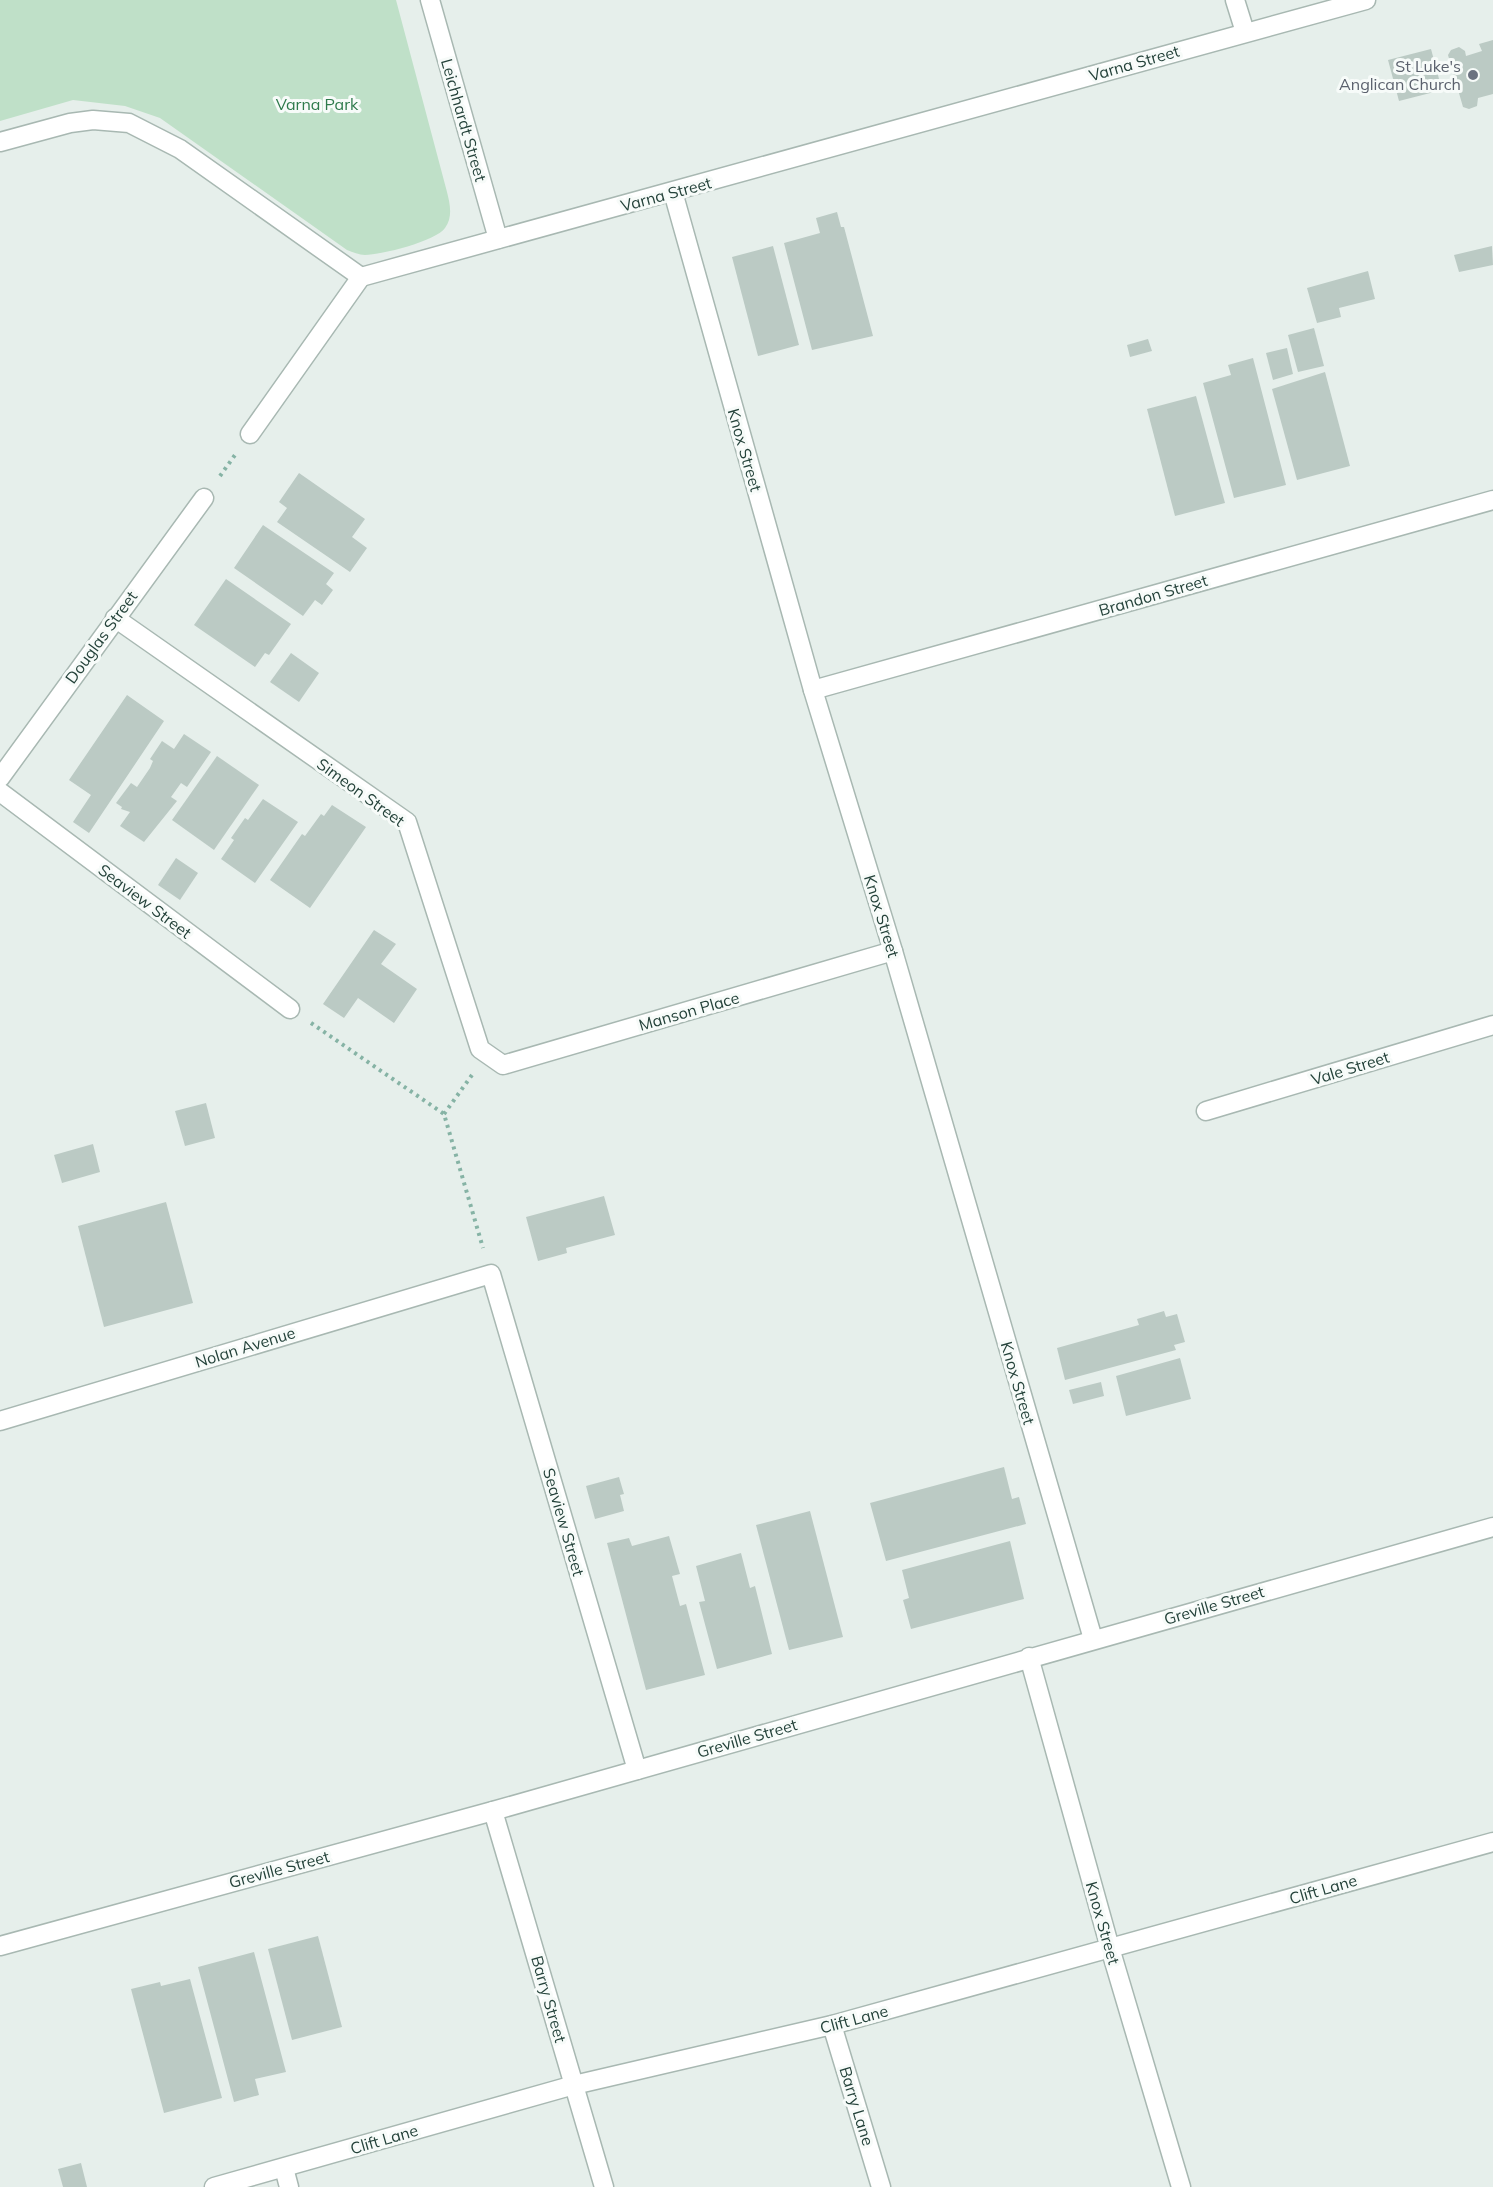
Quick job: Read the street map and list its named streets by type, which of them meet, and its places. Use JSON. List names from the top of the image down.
{
  "streets": {
    "street": [
      "Varna Street",
      "Leichhardt Street",
      "Knox Street",
      "Brandon Street",
      "Douglas Street",
      "Simeon Street",
      "Seaview Street",
      "Manson Place",
      "Vale Street",
      "Nolan Avenue",
      "Greville Street",
      "Clift Lane",
      "Barry Street",
      "Barry Lane"
    ]
  },
  "crossings": [
    ["Varna Street", "Leichhardt Street"],
    ["Varna Street", "Knox Street"],
    ["Knox Street", "Brandon Street"],
    ["Knox Street", "Manson Place"],
    ["Knox Street", "Greville Street"],
    ["Knox Street", "Clift Lane"],
    ["Douglas Street", "Simeon Street"],
    ["Simeon Street", "Manson Place"],
    ["Seaview Street", "Nolan Avenue"],
    ["Seaview Street", "Greville Street"],
    ["Greville Street", "Barry Street"],
    ["Clift Lane", "Barry Street"],
    ["Clift Lane", "Barry Lane"]
  ],
  "parks": ["Varna Park"],
  "places": ["St Luke's Anglican Church"]
}
